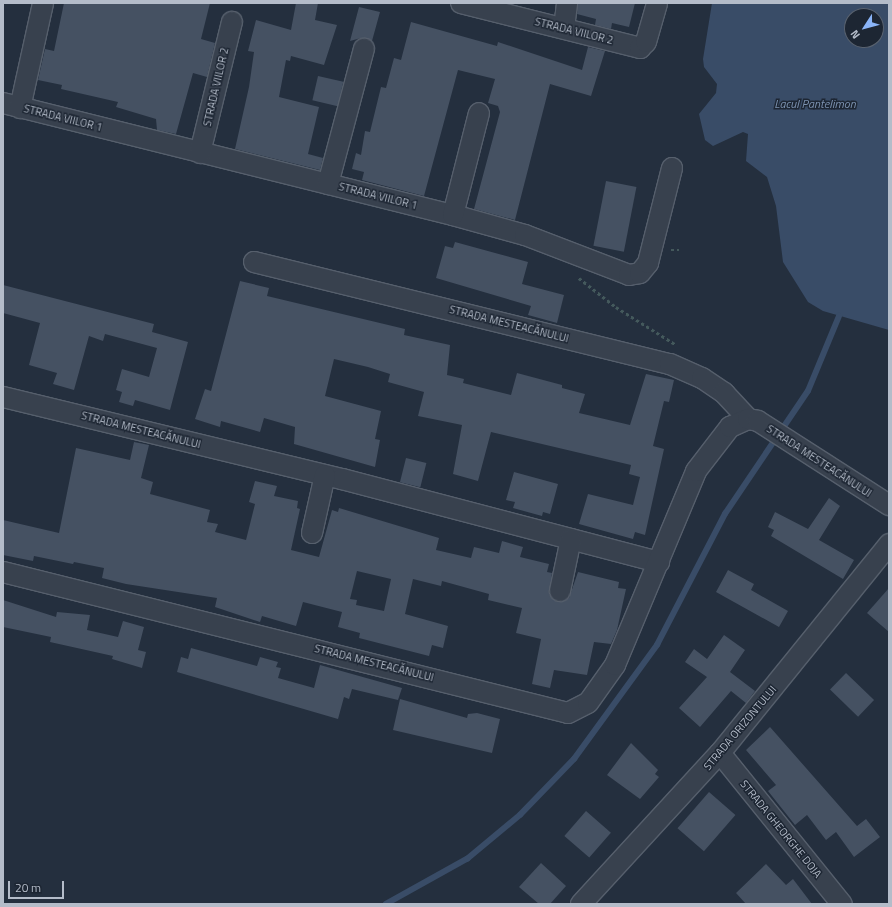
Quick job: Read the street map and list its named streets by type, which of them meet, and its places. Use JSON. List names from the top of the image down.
{
  "streets": {
    "street": [
      "STRADA VIILOR 2",
      "STRADA VIILOR 1",
      "STRADA MESTEACĂNULUI",
      "STRADA ORIZONTULUI",
      "STRADA GHEORGHE DOJA"
    ]
  },
  "crossings": [
    ["STRADA VIILOR 2", "STRADA VIILOR 1"],
    ["STRADA ORIZONTULUI", "STRADA GHEORGHE DOJA"]
  ],
  "water": ["Lacul Pantelimon"],
  "scale_bar": "20 m",
  "north": "bottom left"
}
